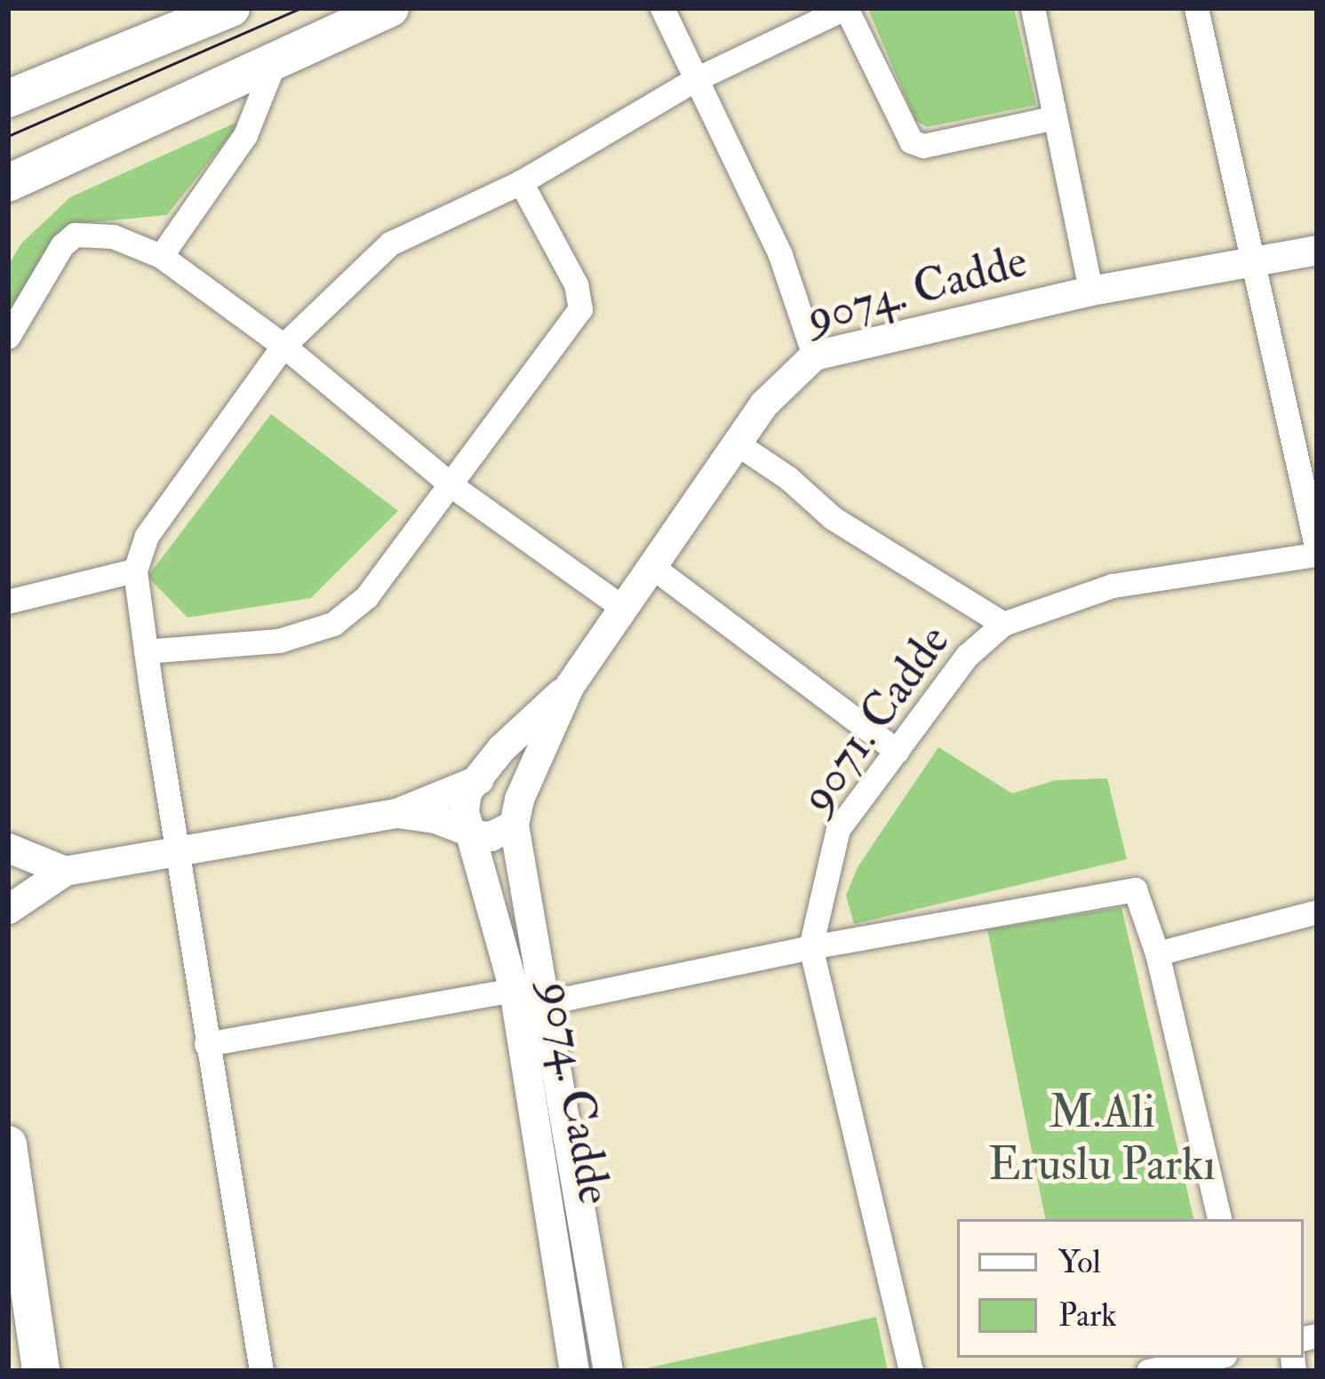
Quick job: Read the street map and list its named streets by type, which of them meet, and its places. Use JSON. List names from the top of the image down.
{
  "streets": {
    "street": ["9074. Cadde", "9071. Cadde"]
  },
  "parks": ["M.Ali Eruslu Parkı"],
  "legend": ["Yol", "Park"]
}
